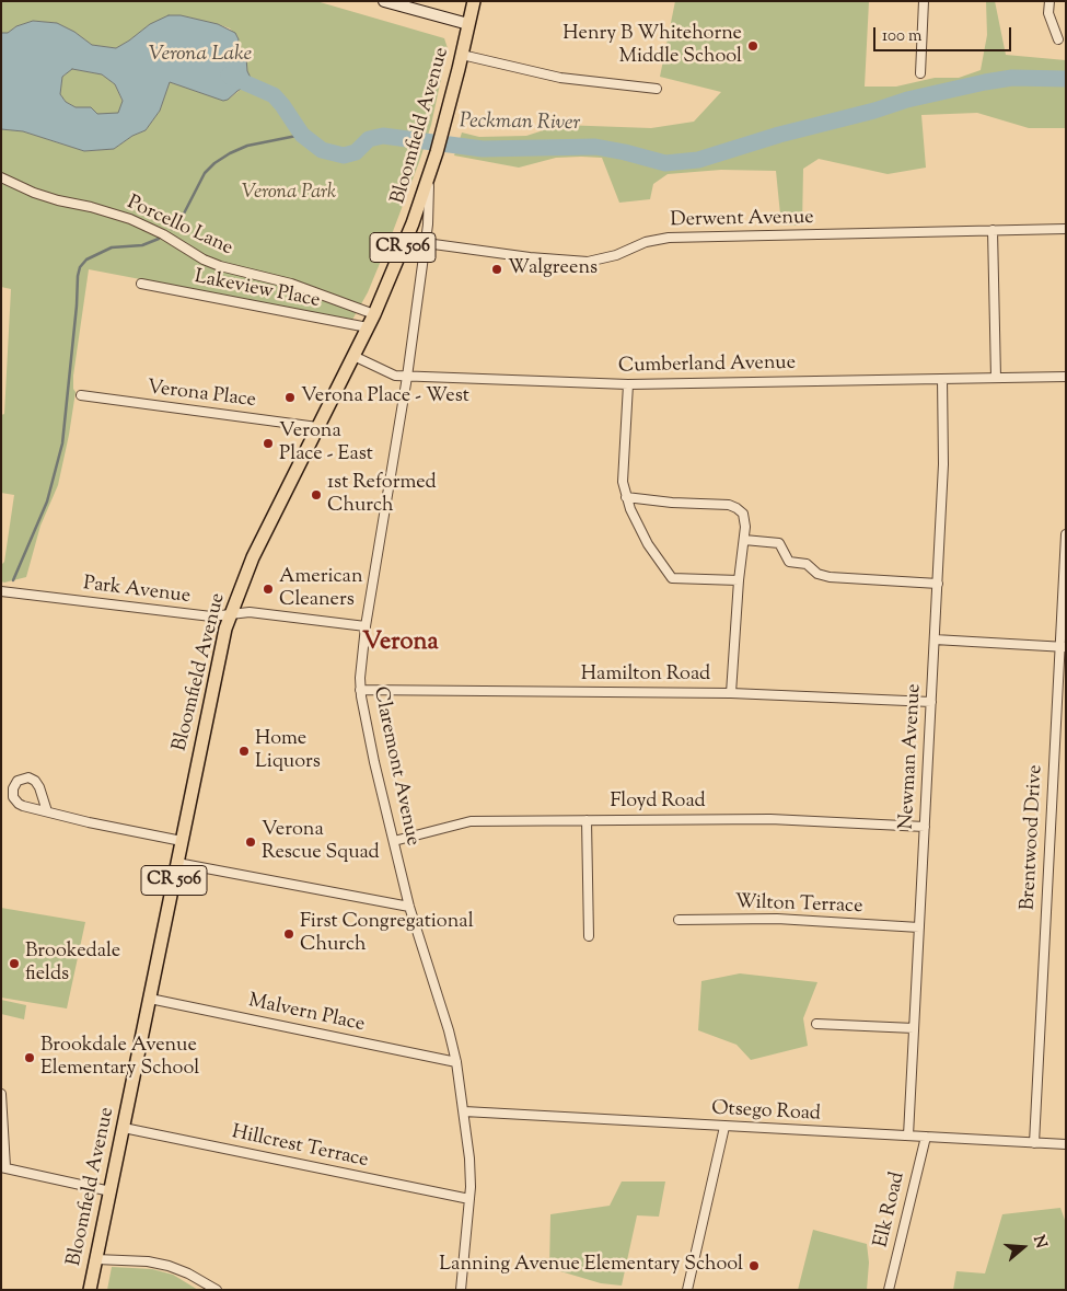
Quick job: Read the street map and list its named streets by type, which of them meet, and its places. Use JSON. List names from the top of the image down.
{
  "streets": {
    "main road": ["Bloomfield Avenue", "CR 506"],
    "street": [
      "Derwent Avenue",
      "Porcello Lane",
      "Lakeview Place",
      "Cumberland Avenue",
      "Verona Place",
      "Park Avenue",
      "Hamilton Road",
      "Newman Avenue",
      "Claremont Avenue",
      "Floyd Road",
      "Brentwood Drive",
      "Wilton Terrace",
      "Malvern Place",
      "Otsego Road",
      "Hillcrest Terrace",
      "Elk Road"
    ]
  },
  "crossings": [
    ["Bloomfield Avenue", "Porcello Lane"],
    ["Bloomfield Avenue", "Lakeview Place"],
    ["Bloomfield Avenue", "Cumberland Avenue"],
    ["Bloomfield Avenue", "Verona Place"],
    ["Bloomfield Avenue", "Park Avenue"],
    ["Bloomfield Avenue", "Claremont Avenue"],
    ["Bloomfield Avenue", "Malvern Place"],
    ["Bloomfield Avenue", "Hillcrest Terrace"],
    ["Derwent Avenue", "Claremont Avenue"],
    ["Cumberland Avenue", "Newman Avenue"],
    ["Cumberland Avenue", "Claremont Avenue"],
    ["Park Avenue", "Claremont Avenue"],
    ["Hamilton Road", "Newman Avenue"],
    ["Hamilton Road", "Claremont Avenue"],
    ["Newman Avenue", "Floyd Road"],
    ["Newman Avenue", "Wilton Terrace"],
    ["Newman Avenue", "Otsego Road"],
    ["Claremont Avenue", "Floyd Road"],
    ["Claremont Avenue", "Malvern Place"],
    ["Claremont Avenue", "Otsego Road"],
    ["Claremont Avenue", "Hillcrest Terrace"],
    ["Brentwood Drive", "Otsego Road"],
    ["Otsego Road", "Elk Road"]
  ],
  "districts": ["Verona"],
  "water": ["Verona Lake", "Peckman River"],
  "parks": ["Verona Park"],
  "places": [
    "Henry B Whitehorne Middle School",
    "Walgreens",
    "Verona Place - West",
    "Verona Place - East",
    "1st Reformed Church",
    "American Cleaners",
    "Home Liquors",
    "Verona Rescue Squad",
    "First Congregational Church",
    "Brookedale fields",
    "Brookdale Avenue Elementary School",
    "Lanning Avenue Elementary School"
  ],
  "scale_bar": "100 m",
  "north": "right"
}
